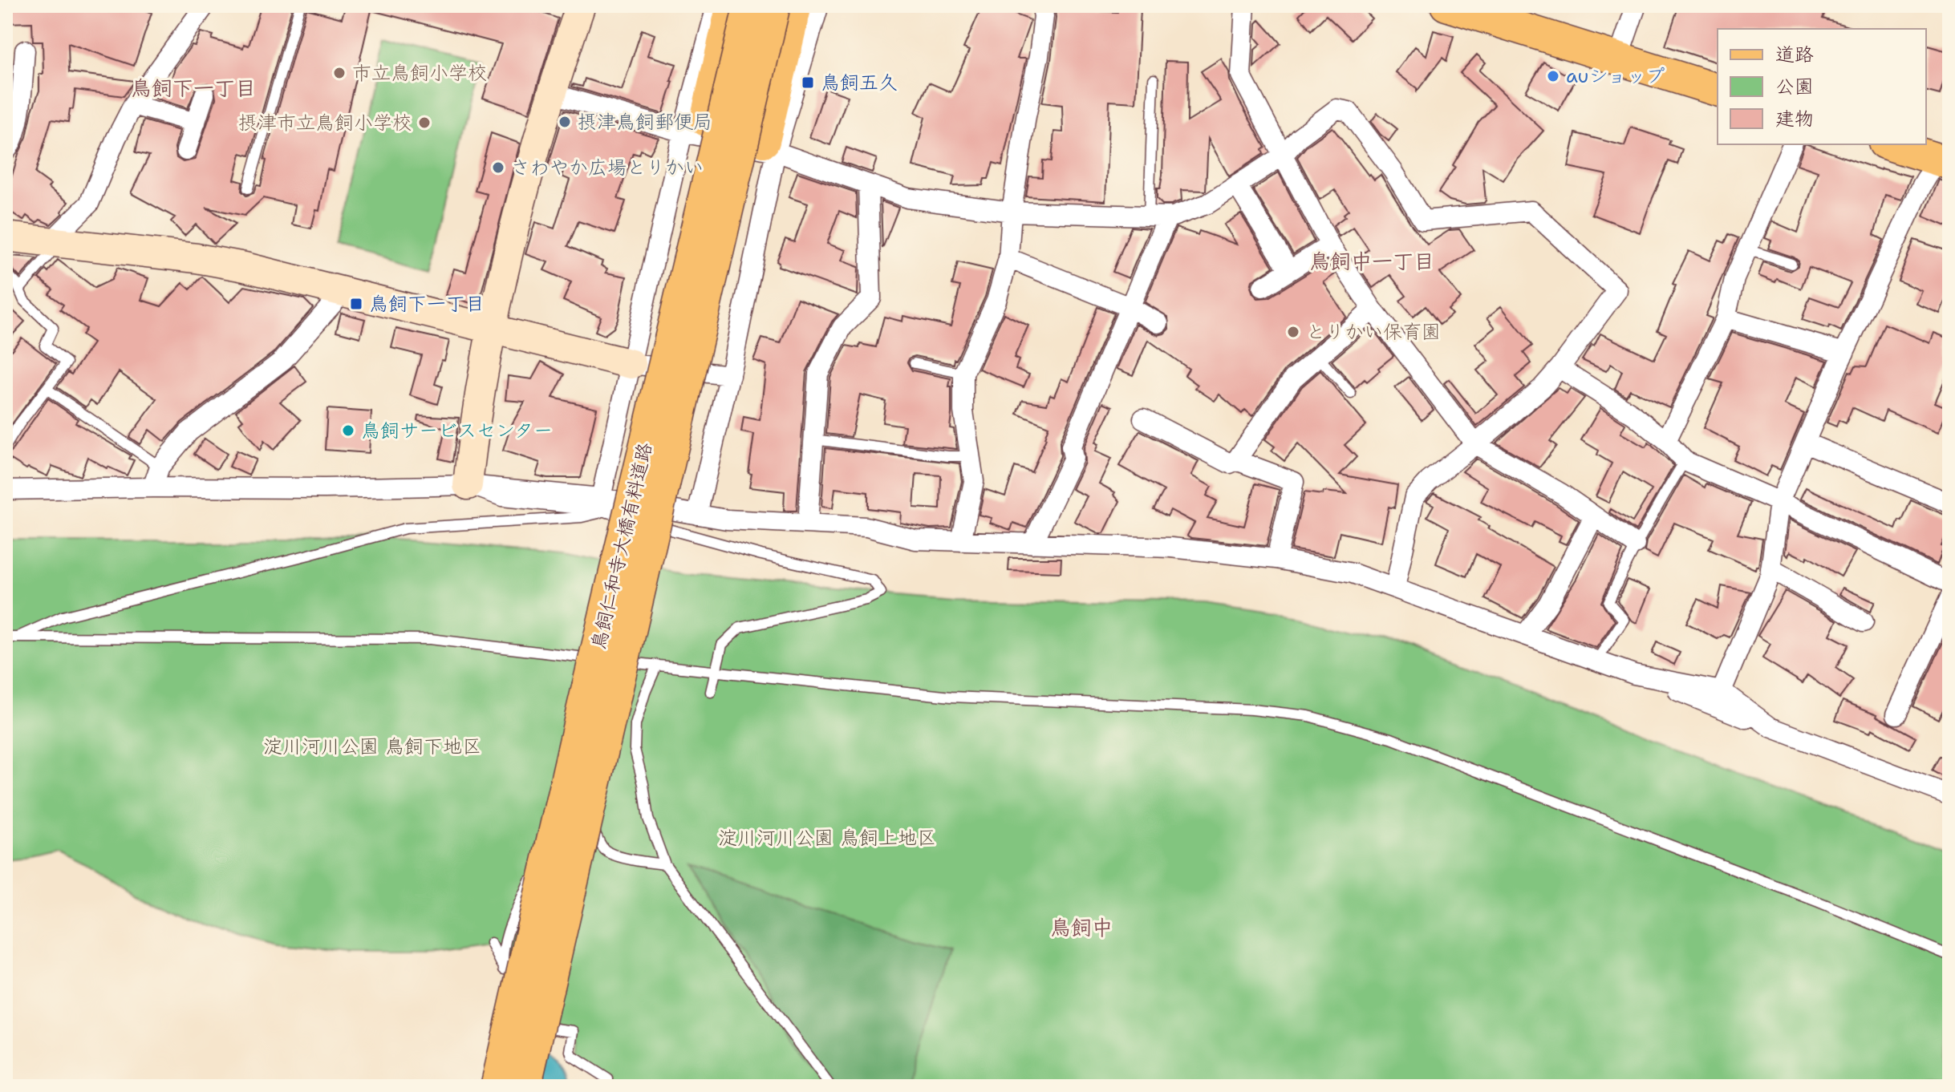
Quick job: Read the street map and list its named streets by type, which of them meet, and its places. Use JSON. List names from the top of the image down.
{
  "streets": {
    "main road": ["鳥飼仁和寺大橋有料道路"]
  },
  "districts": ["鳥飼下一丁目", "鳥飼中一丁目", "鳥飼中"],
  "parks": ["淀川河川公園 鳥飼下地区", "淀川河川公園 鳥飼上地区"],
  "places": {
    "other": [
      "市立鳥飼小学校",
      "auショップ",
      "摂津鳥飼郵便局",
      "摂津市立鳥飼小学校",
      "さわやか広場とりかい",
      "とりかい保育園",
      "鳥飼サービスセンター"
    ],
    "transit": ["鳥飼五久", "鳥飼下一丁目"]
  },
  "legend": ["道路", "公園", "建物"]
}
